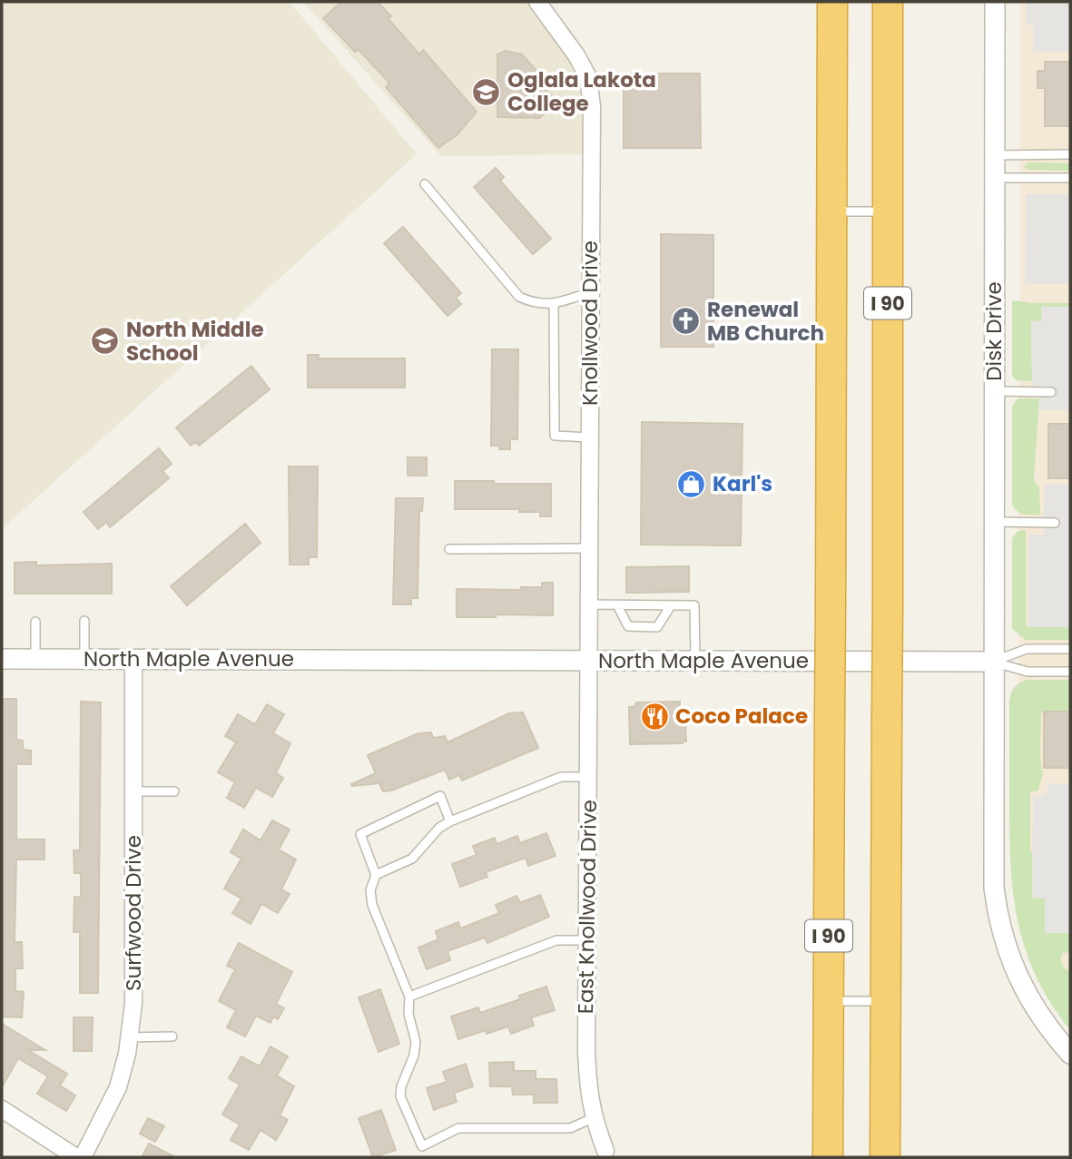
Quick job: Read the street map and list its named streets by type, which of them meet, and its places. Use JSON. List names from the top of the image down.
{
  "streets": {
    "highway": ["I 90"],
    "street": [
      "Knollwood Drive",
      "Disk Drive",
      "North Maple Avenue",
      "East Knollwood Drive",
      "Surfwood Drive"
    ]
  },
  "crossings": [
    ["Knollwood Drive", "North Maple Avenue"],
    ["Knollwood Drive", "East Knollwood Drive"],
    ["Disk Drive", "North Maple Avenue"],
    ["North Maple Avenue", "East Knollwood Drive"],
    ["North Maple Avenue", "Surfwood Drive"]
  ],
  "places": {
    "school or university": ["Oglala Lakota College", "North Middle School"],
    "church": ["Renewal MB Church"],
    "shop": ["Karl's"],
    "restaurant": ["Coco Palace"]
  }
}
